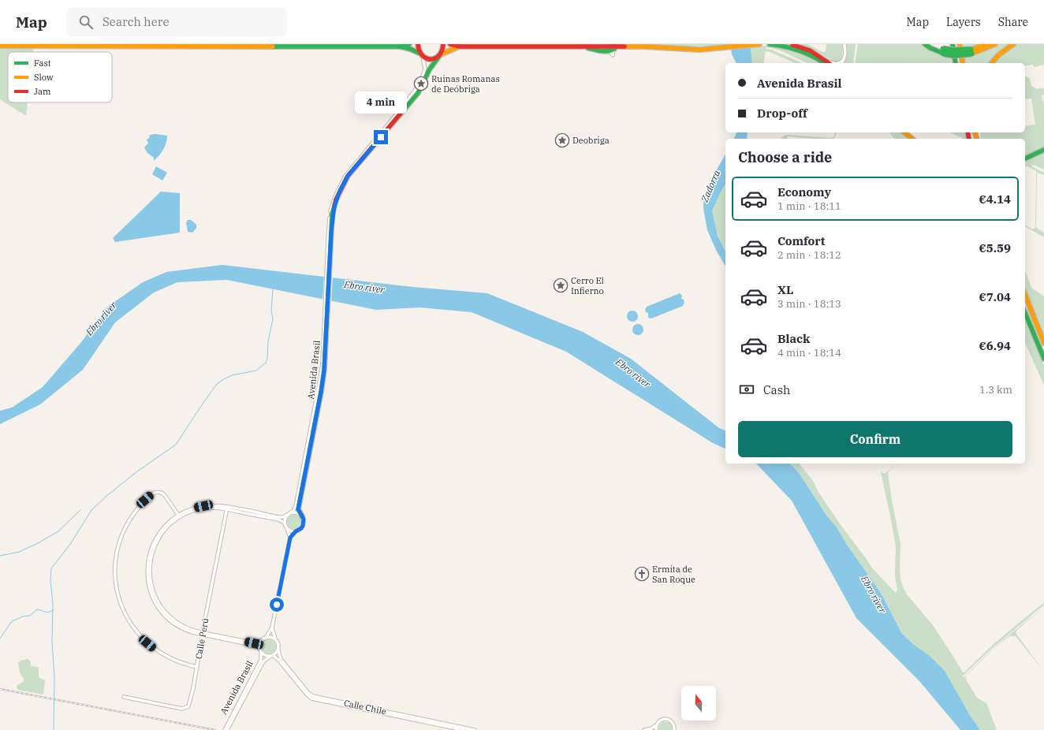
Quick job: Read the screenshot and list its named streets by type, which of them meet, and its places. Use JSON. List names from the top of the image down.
{
  "streets": {
    "main road": ["Avenida Brasil"],
    "street": ["Calle Perú", "Calle Chile"]
  },
  "crossings": [
    ["Avenida Brasil", "Calle Chile"]
  ],
  "water": ["Zadorra", "Ebro river"],
  "places": {
    "place": ["Ruinas Romanas de Deóbriga", "Deobriga", "Cerro El Infierno"],
    "church": ["Ermita de San Roque"]
  },
  "legend": ["Fast", "Slow", "Jam"],
  "north": "top",
  "page": {
    "header": "Map",
    "search": "Search here",
    "nav": ["Map", "Layers", "Share"],
    "banner": ["Avenida Brasil", "Drop-off"],
    "bubble": "4 min",
    "heading": "Choose a ride",
    "list": [
      {
        "name": "Economy",
        "note": "1 min · 18:11",
        "value": "€4.14"
      },
      {
        "name": "Comfort",
        "note": "2 min · 18:12",
        "value": "€5.59"
      },
      {
        "name": "XL",
        "note": "3 min · 18:13",
        "value": "€7.04"
      },
      {
        "name": "Black",
        "note": "4 min · 18:14",
        "value": "€6.94"
      }
    ],
    "pay": ["Cash", "1.3 km"],
    "buttons": "Confirm"
  }
}
